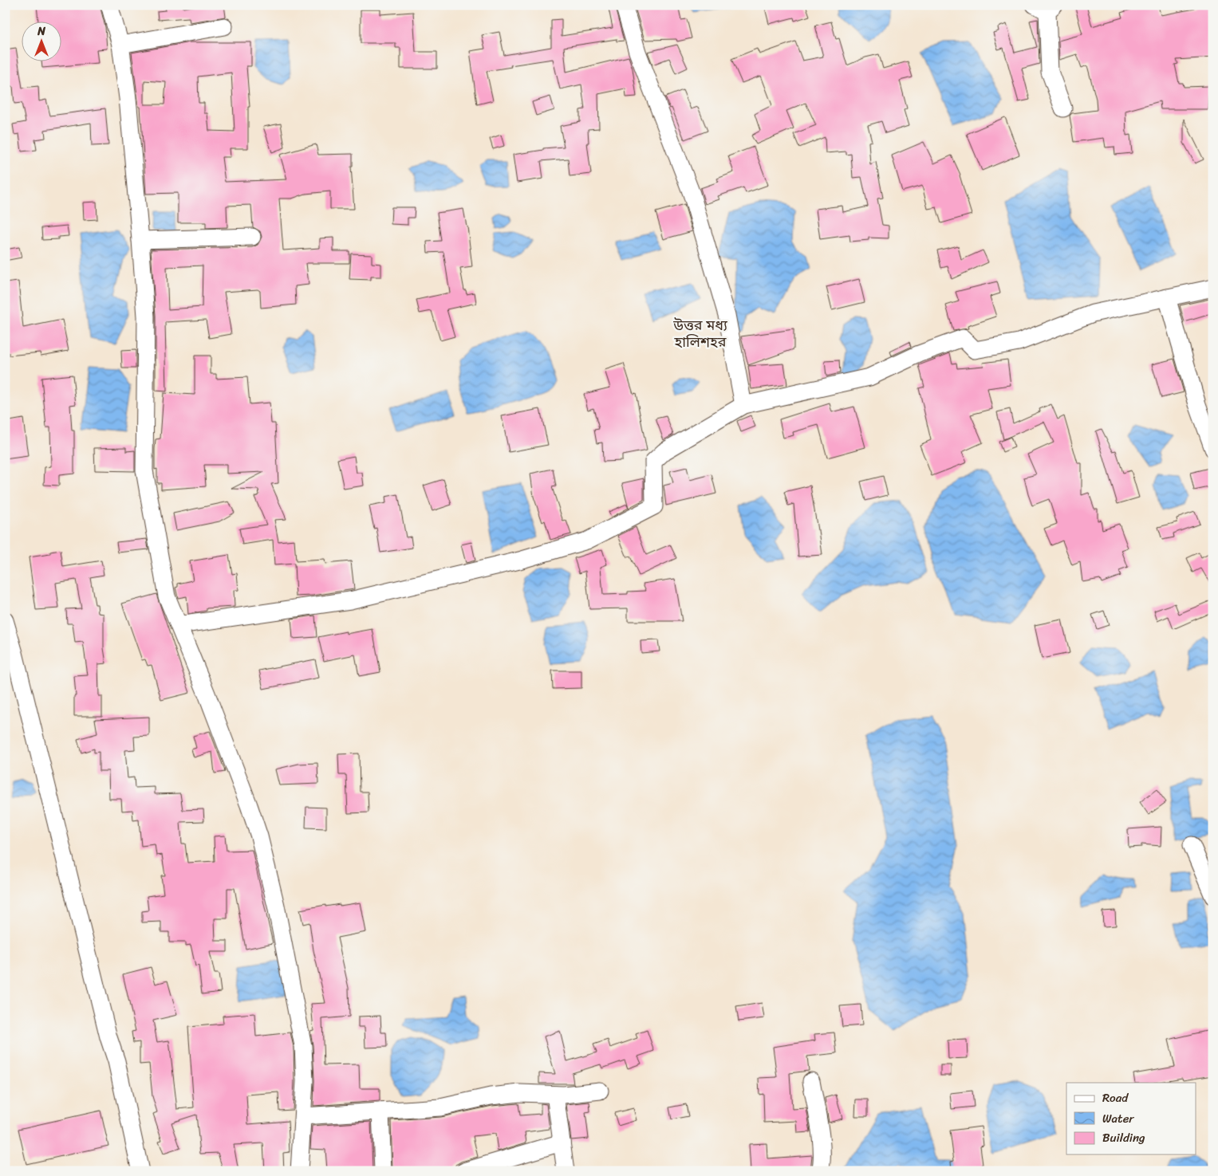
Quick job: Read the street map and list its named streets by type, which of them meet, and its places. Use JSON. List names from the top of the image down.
{
  "districts": ["উত্তর মধ্য হালিশহর"],
  "legend": ["Road", "Water", "Building"],
  "north": "top"
}
